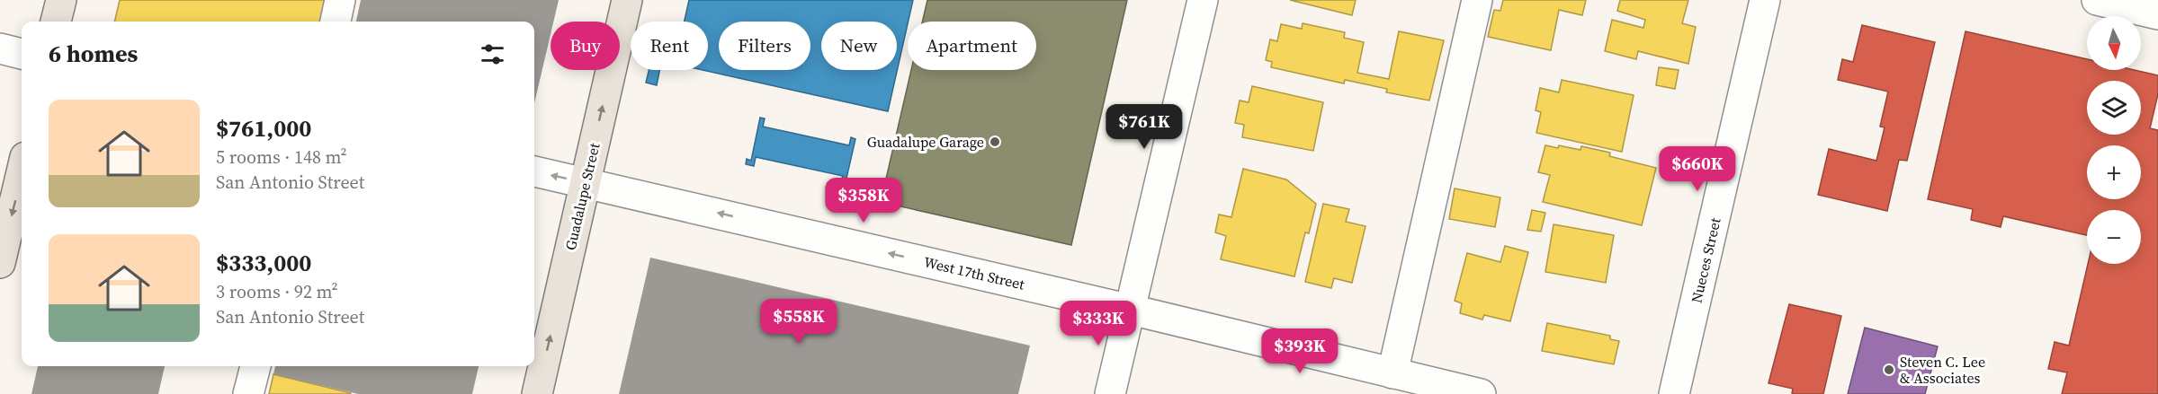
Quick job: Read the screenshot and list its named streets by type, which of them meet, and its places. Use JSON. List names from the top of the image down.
{
  "streets": {
    "main road": ["Guadalupe Street"],
    "street": ["Nueces Street", "West 17th Street"]
  },
  "crossings": [
    ["Guadalupe Street", "West 17th Street"]
  ],
  "one_way": ["Guadalupe Street", "West 17th Street"],
  "places": ["Guadalupe Garage", "Steven C. Lee & Associates"],
  "north": "bottom",
  "page": {
    "map_buttons": ["+", "−"],
    "chip": [
      "Buy",
      "Rent",
      "Filters",
      "New",
      "Apartment"
    ],
    "heading": "6 homes",
    "list": [
      {
        "name": "$761,000",
        "note": "5 rooms · 148 m² · San Antonio Street"
      },
      {
        "name": "$333,000",
        "note": "3 rooms · 92 m² · San Antonio Street"
      }
    ],
    "price": [
      "$761K",
      "$660K",
      "$358K",
      "$558K",
      "$333K",
      "$393K"
    ]
  }
}
